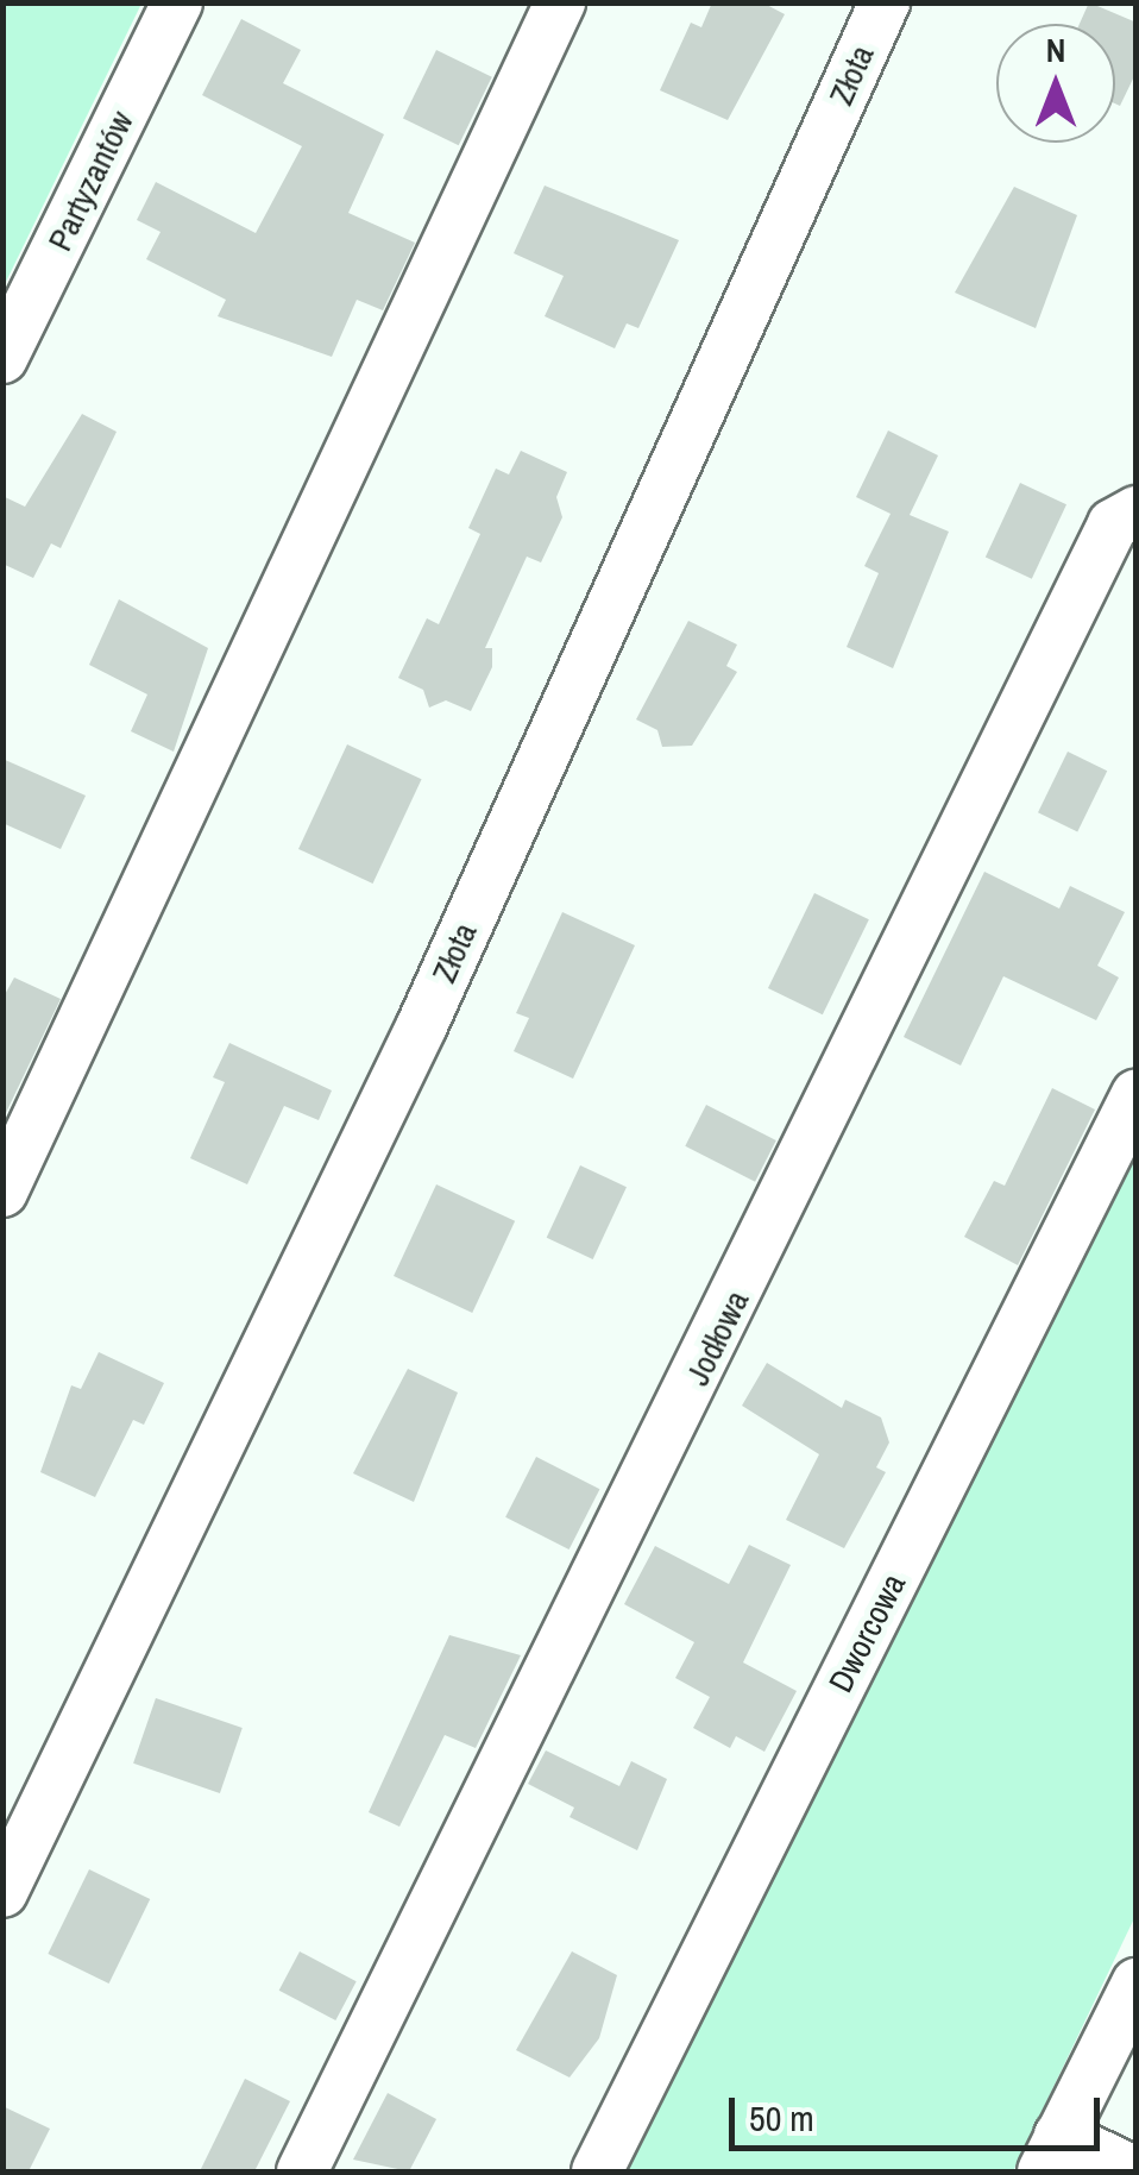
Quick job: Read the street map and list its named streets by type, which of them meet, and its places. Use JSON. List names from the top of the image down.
{
  "streets": {
    "street": [
      "Złota",
      "Partyzantów",
      "Jodłowa",
      "Dworcowa"
    ]
  },
  "scale_bar": "50 m",
  "north": "top"
}
